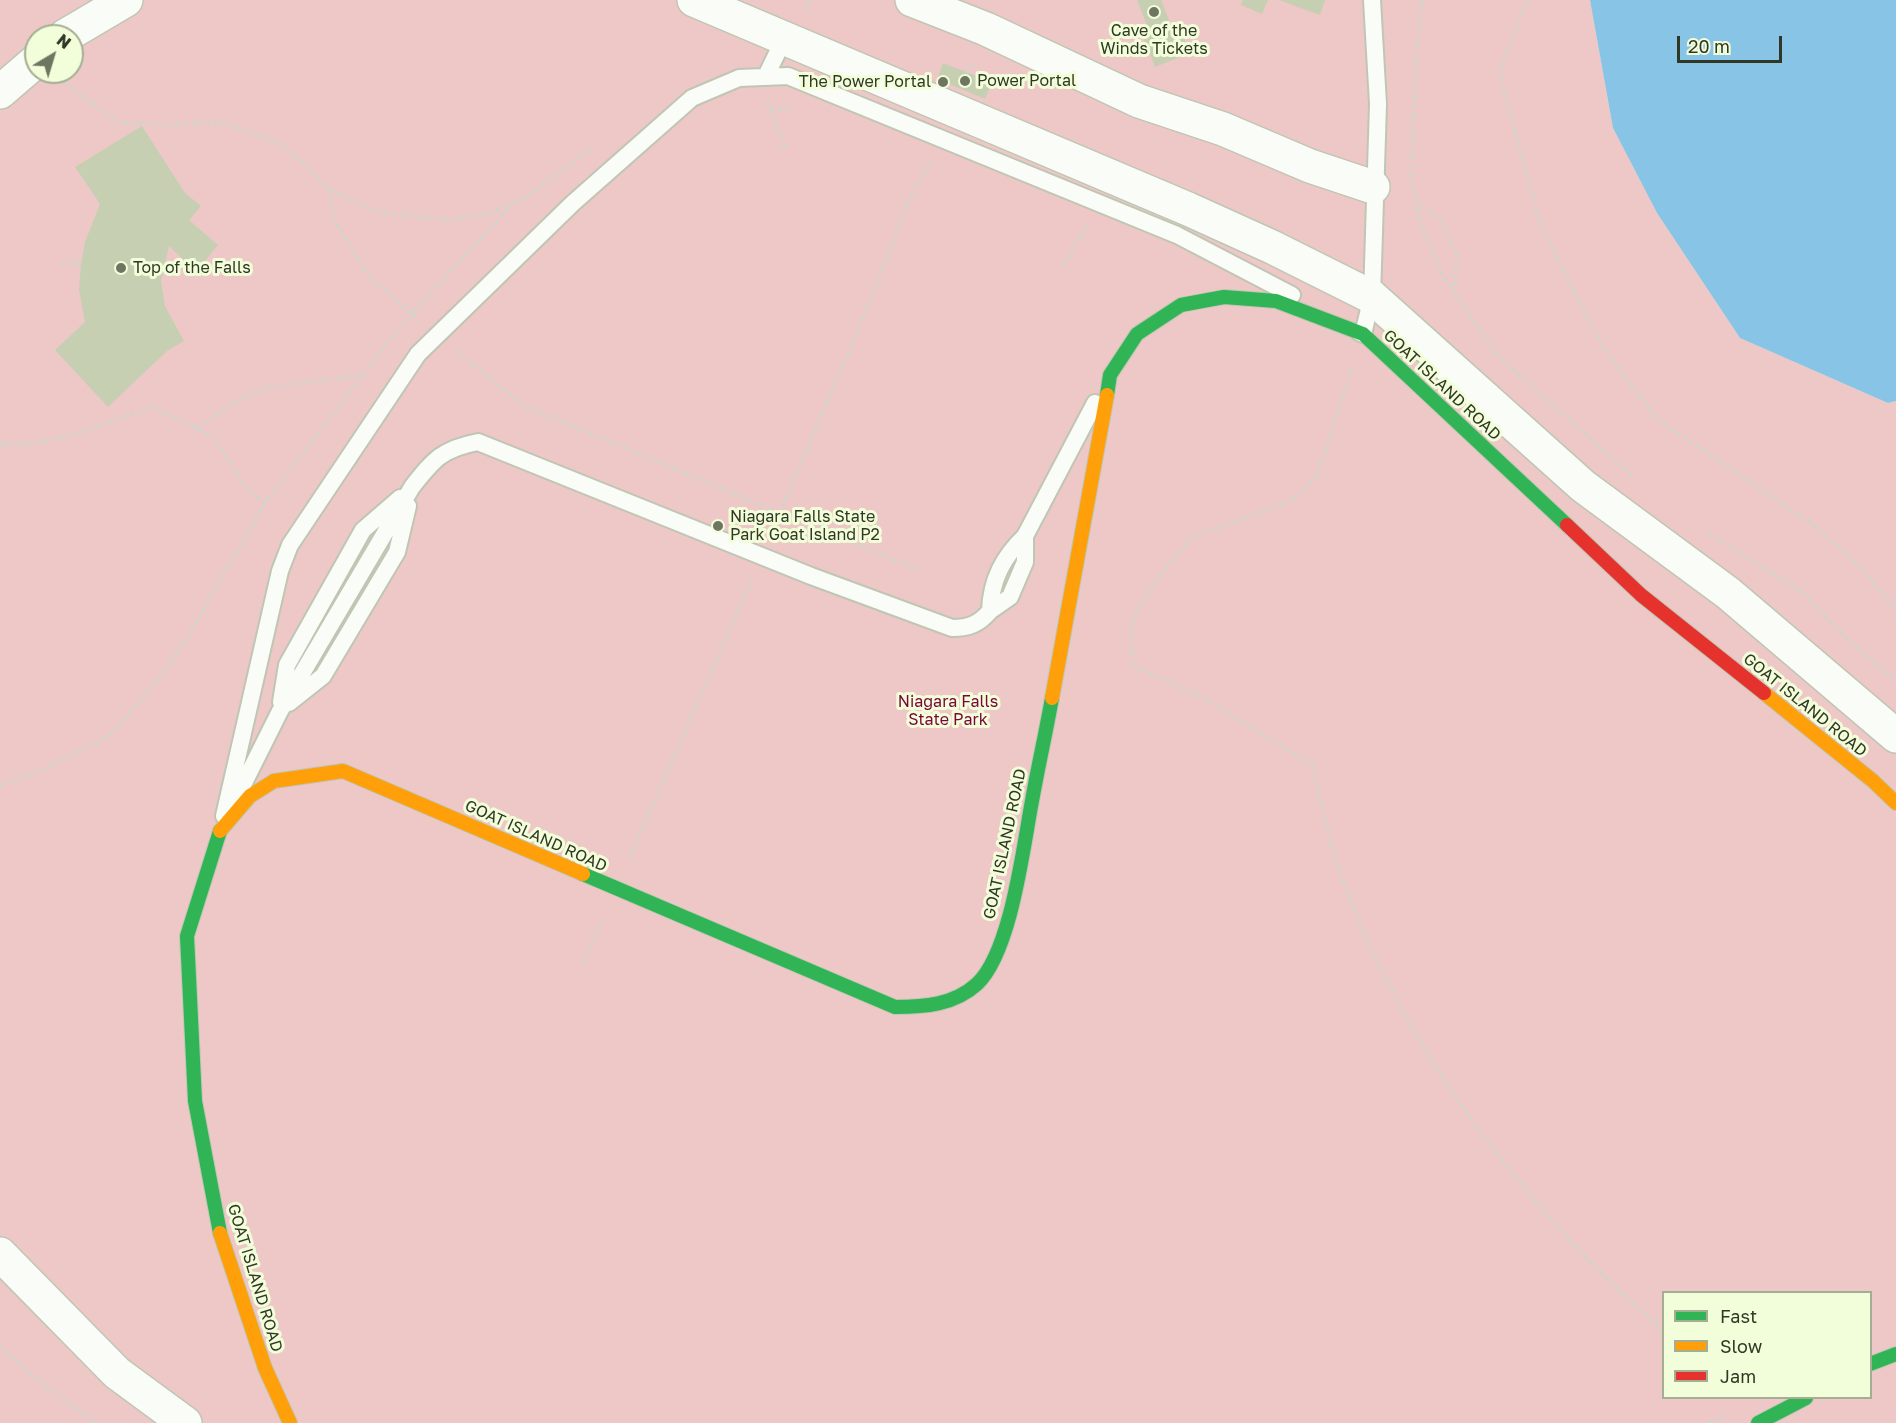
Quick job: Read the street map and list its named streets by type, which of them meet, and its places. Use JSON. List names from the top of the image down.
{
  "streets": {
    "street": ["GOAT ISLAND ROAD"]
  },
  "parks": ["Niagara Falls State Park"],
  "places": [
    "Cave of the Winds Tickets",
    "Power Portal",
    "The Power Portal",
    "Top of the Falls",
    "Niagara Falls State Park Goat Island P2"
  ],
  "legend": ["Fast", "Slow", "Jam"],
  "scale_bar": "20 m",
  "north": "top right"
}
